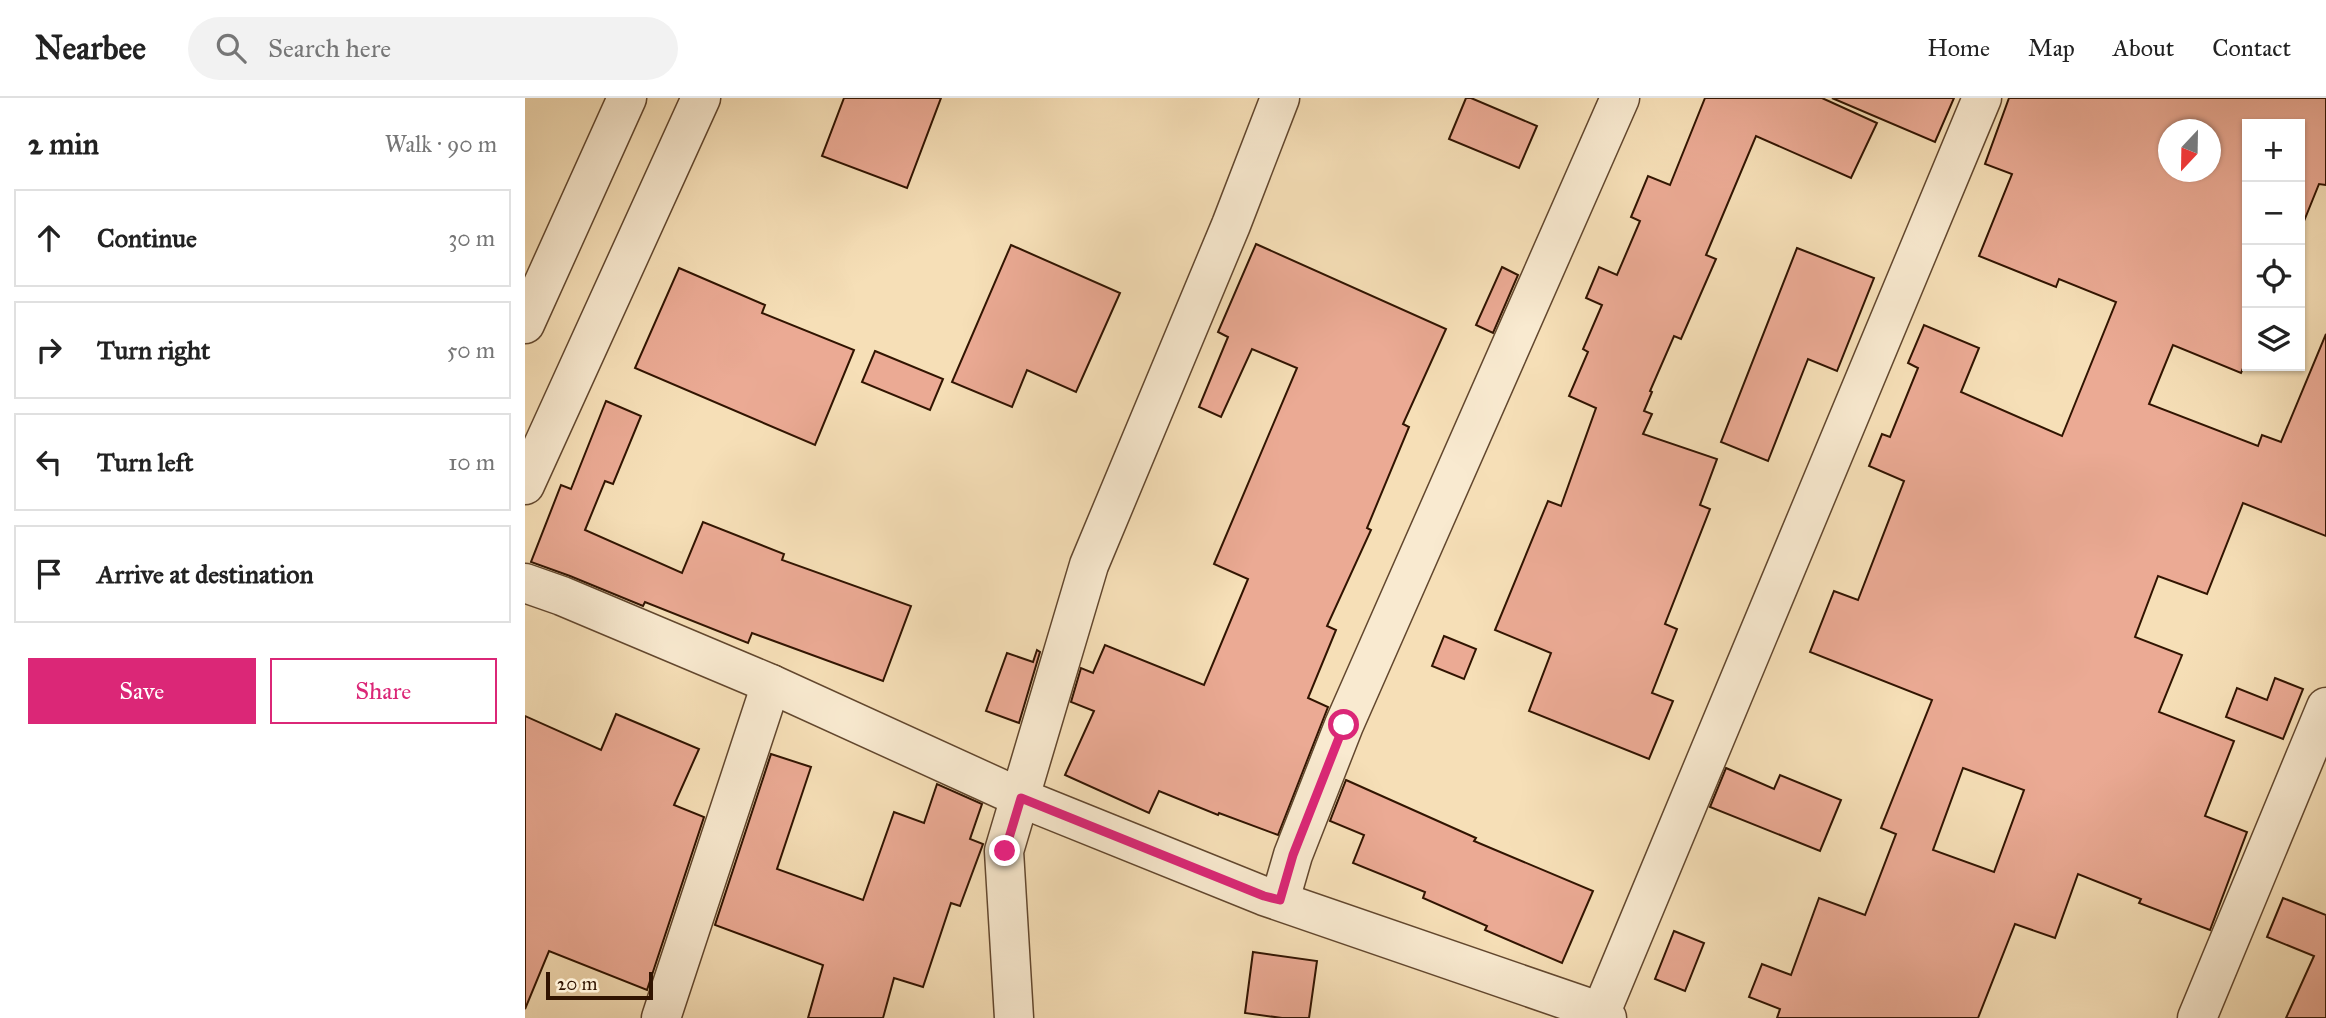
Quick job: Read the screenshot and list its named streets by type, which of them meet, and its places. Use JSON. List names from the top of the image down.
{
  "scale_bar": "20 m",
  "north": "bottom",
  "page": {
    "header": "Nearbee",
    "search": "Search here",
    "nav": [
      "Home",
      "Map",
      "About",
      "Contact"
    ],
    "heading": ["2 min", "Walk · 90 m"],
    "map_buttons": ["+", "−"],
    "list": [
      ["Continue", "30 m"],
      ["Turn right", "50 m"],
      ["Turn left", "10 m"],
      "Arrive at destination"
    ],
    "buttons": ["Save", "Share"],
    "scale": "20 m"
  }
}
